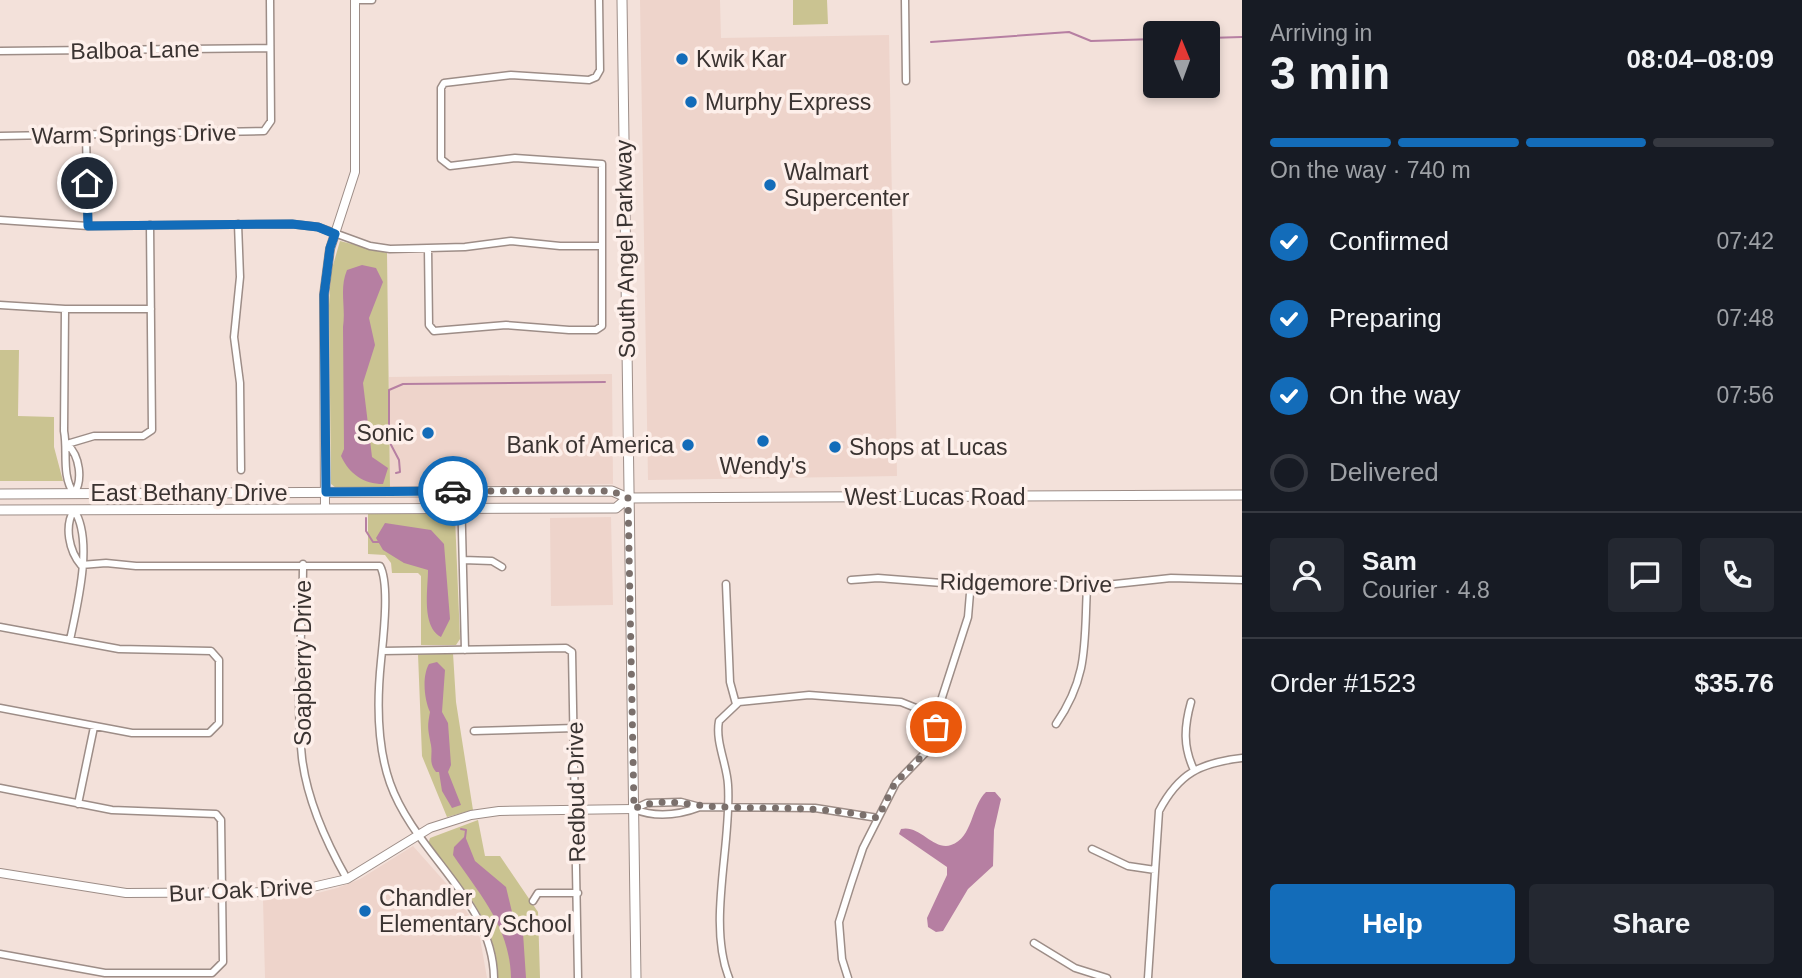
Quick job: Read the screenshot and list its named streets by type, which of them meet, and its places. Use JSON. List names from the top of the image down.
{
  "streets": {
    "main road": ["South Angel Parkway", "East Bethany Drive", "West Lucas Road"],
    "street": [
      "Balboa Lane",
      "Warm Springs Drive",
      "Ridgemore Drive",
      "Soapberry Drive",
      "Redbud Drive",
      "Bur Oak Drive"
    ]
  },
  "crossings": [
    ["Balboa Lane", "Warm Springs Drive"],
    ["South Angel Parkway", "East Bethany Drive"],
    ["South Angel Parkway", "West Lucas Road"],
    ["South Angel Parkway", "Bur Oak Drive"],
    ["East Bethany Drive", "West Lucas Road"],
    ["Soapberry Drive", "Bur Oak Drive"],
    ["Redbud Drive", "Bur Oak Drive"]
  ],
  "places": [
    "Kwik Kar",
    "Murphy Express",
    "Walmart Supercenter",
    "Sonic",
    "Wendy's",
    "Bank of America",
    "Shops at Lucas",
    "Chandler Elementary School"
  ],
  "north": "top",
  "page": {
    "heading": ["3 min", "Arriving in", "08:04–08:09"],
    "panel": [
      "Sam",
      "Courier · 4.8",
      "Order #1523",
      "$35.76"
    ],
    "bar": "On the way · 740 m",
    "list": [
      ["Confirmed", "07:42"],
      ["Preparing", "07:48"],
      ["On the way", "07:56"],
      "Delivered"
    ],
    "buttons": ["Help", "Share"]
  }
}
